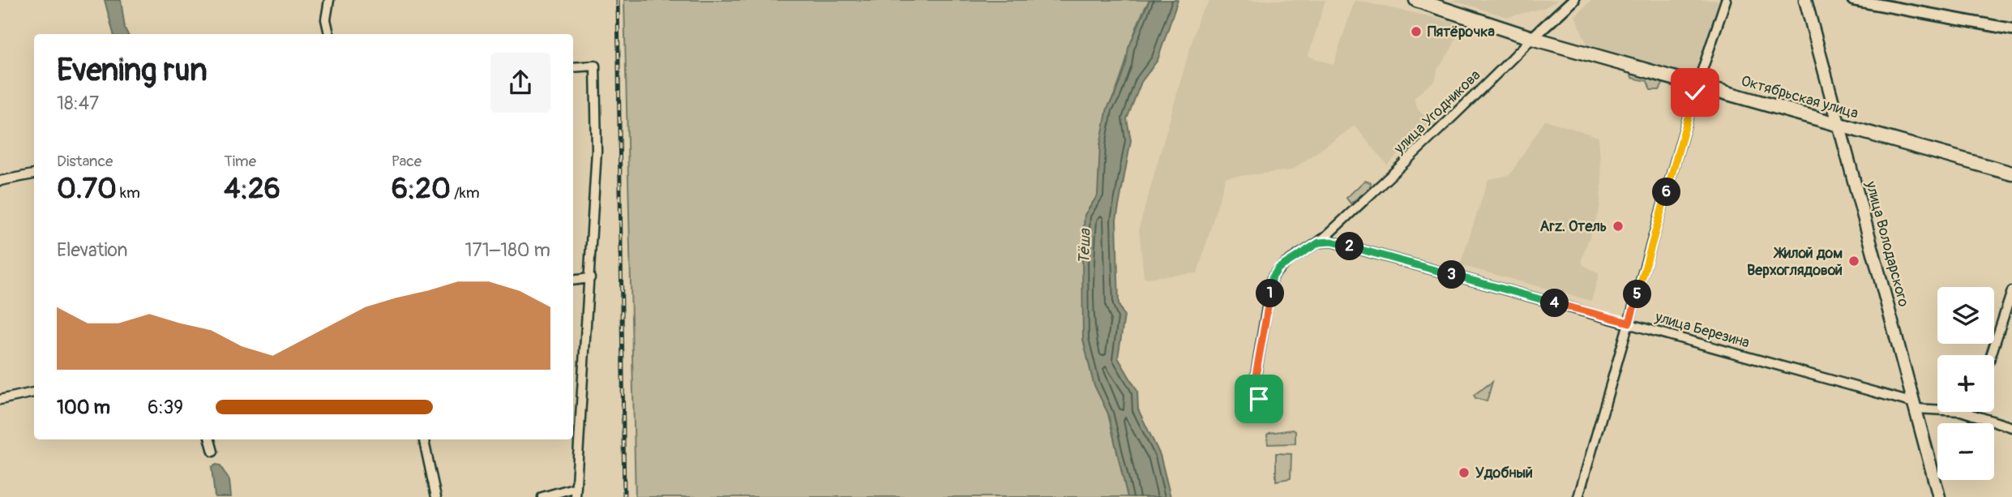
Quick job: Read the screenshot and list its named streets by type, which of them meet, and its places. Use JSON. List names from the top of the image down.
{
  "streets": {
    "main road": ["Октябрьская улица", "улица Володарского"],
    "street": ["улица Угодникова", "улица Березина"]
  },
  "crossings": [
    ["Октябрьская улица", "улица Угодникова"],
    ["Октябрьская улица", "улица Володарского"],
    ["улица Угодникова", "улица Березина"],
    ["улица Володарского", "улица Березина"]
  ],
  "water": ["Тёша"],
  "places": [
    "Пятёрочка",
    "Arz. Отель",
    "Жилой дом Верхоглядовой",
    "Удобный"
  ],
  "page": {
    "heading": ["Evening run", "18:47"],
    "stats": [
      ["Distance", "0.70 km"],
      ["Time", "4:26"],
      ["Pace", "6:20 /km"]
    ],
    "pins": [
      "6",
      "2",
      "3",
      "1",
      "5",
      "4"
    ],
    "chart": ["Elevation", "171–180 m"],
    "map_buttons": ["+", "−"],
    "list": [
      {
        "name": "100 m",
        "note": "6:39"
      }
    ]
  }
}
